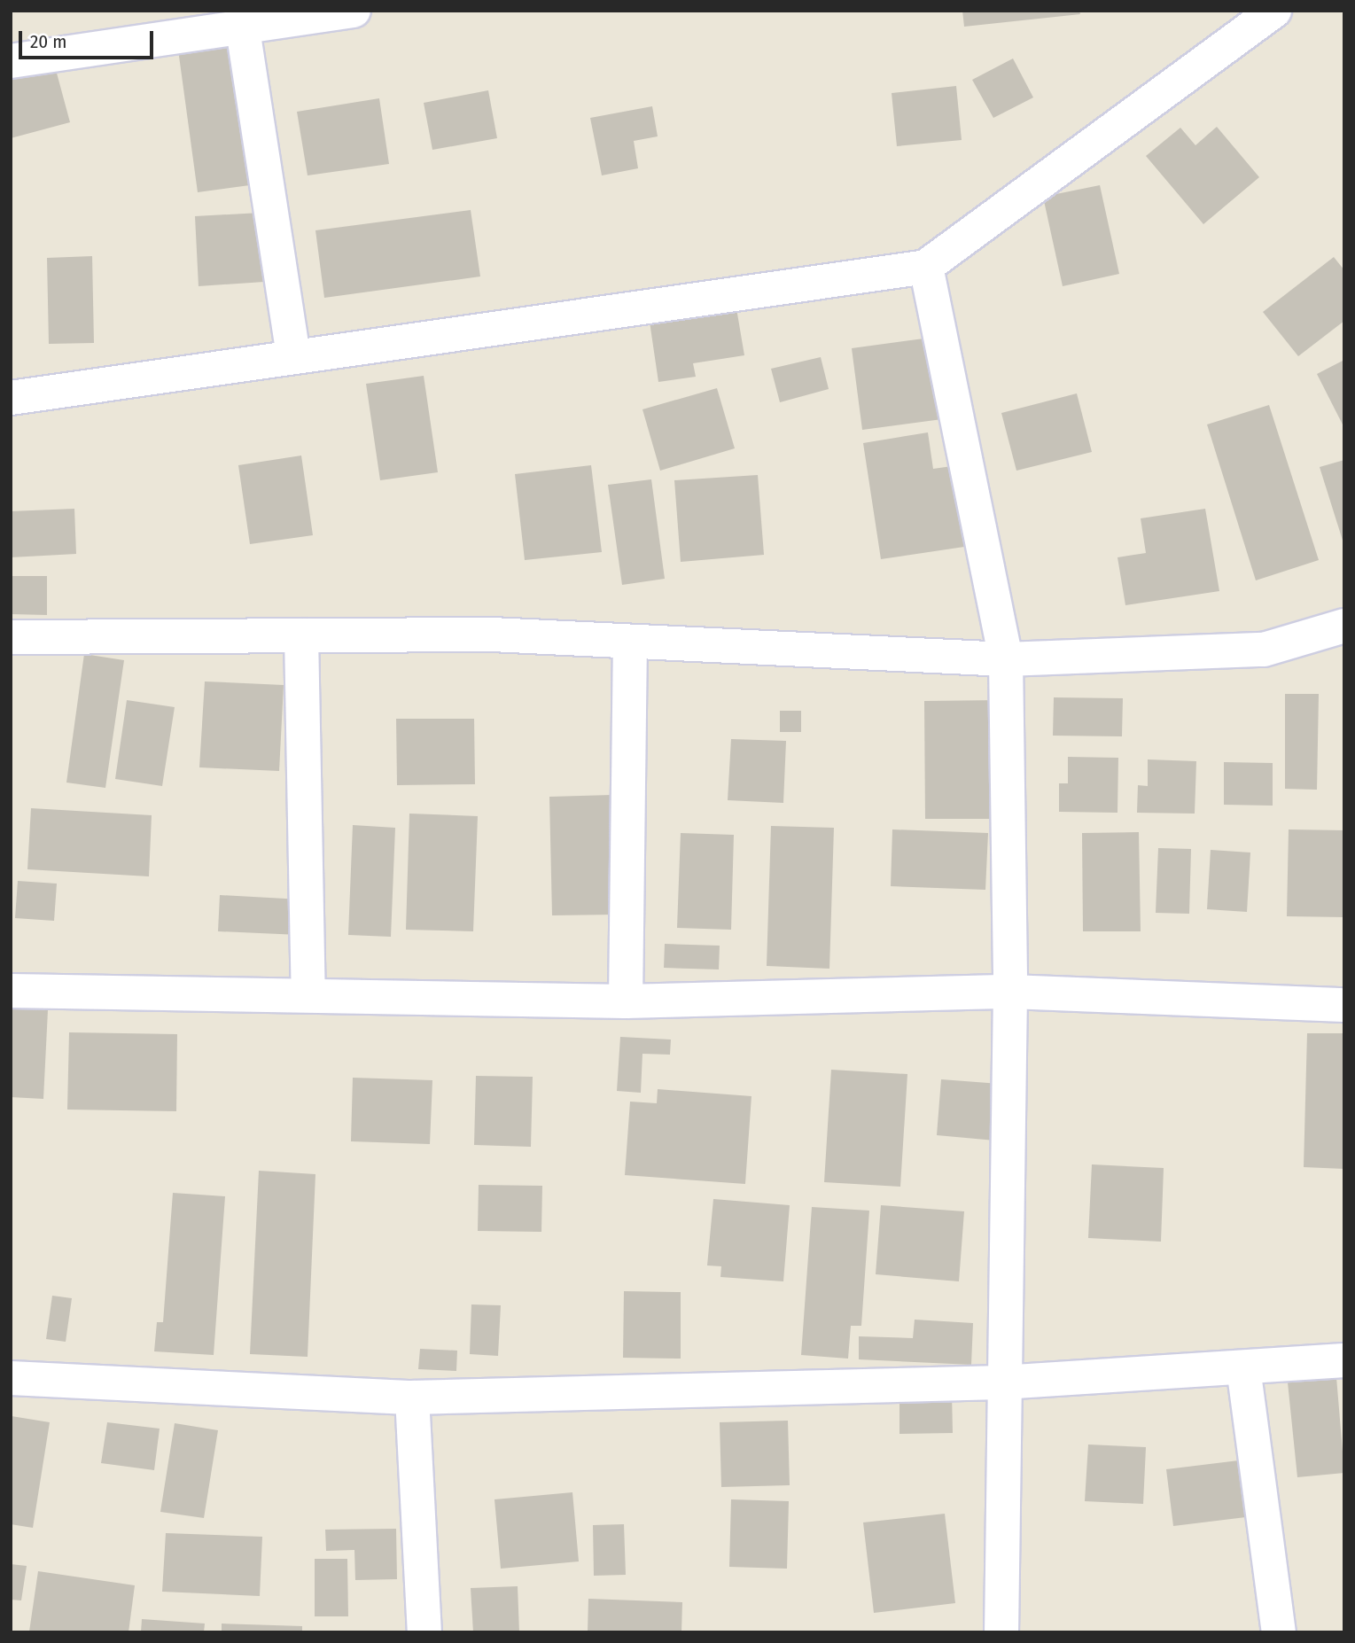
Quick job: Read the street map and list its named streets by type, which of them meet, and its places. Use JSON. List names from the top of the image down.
{
  "scale_bar": "20 m"
}
